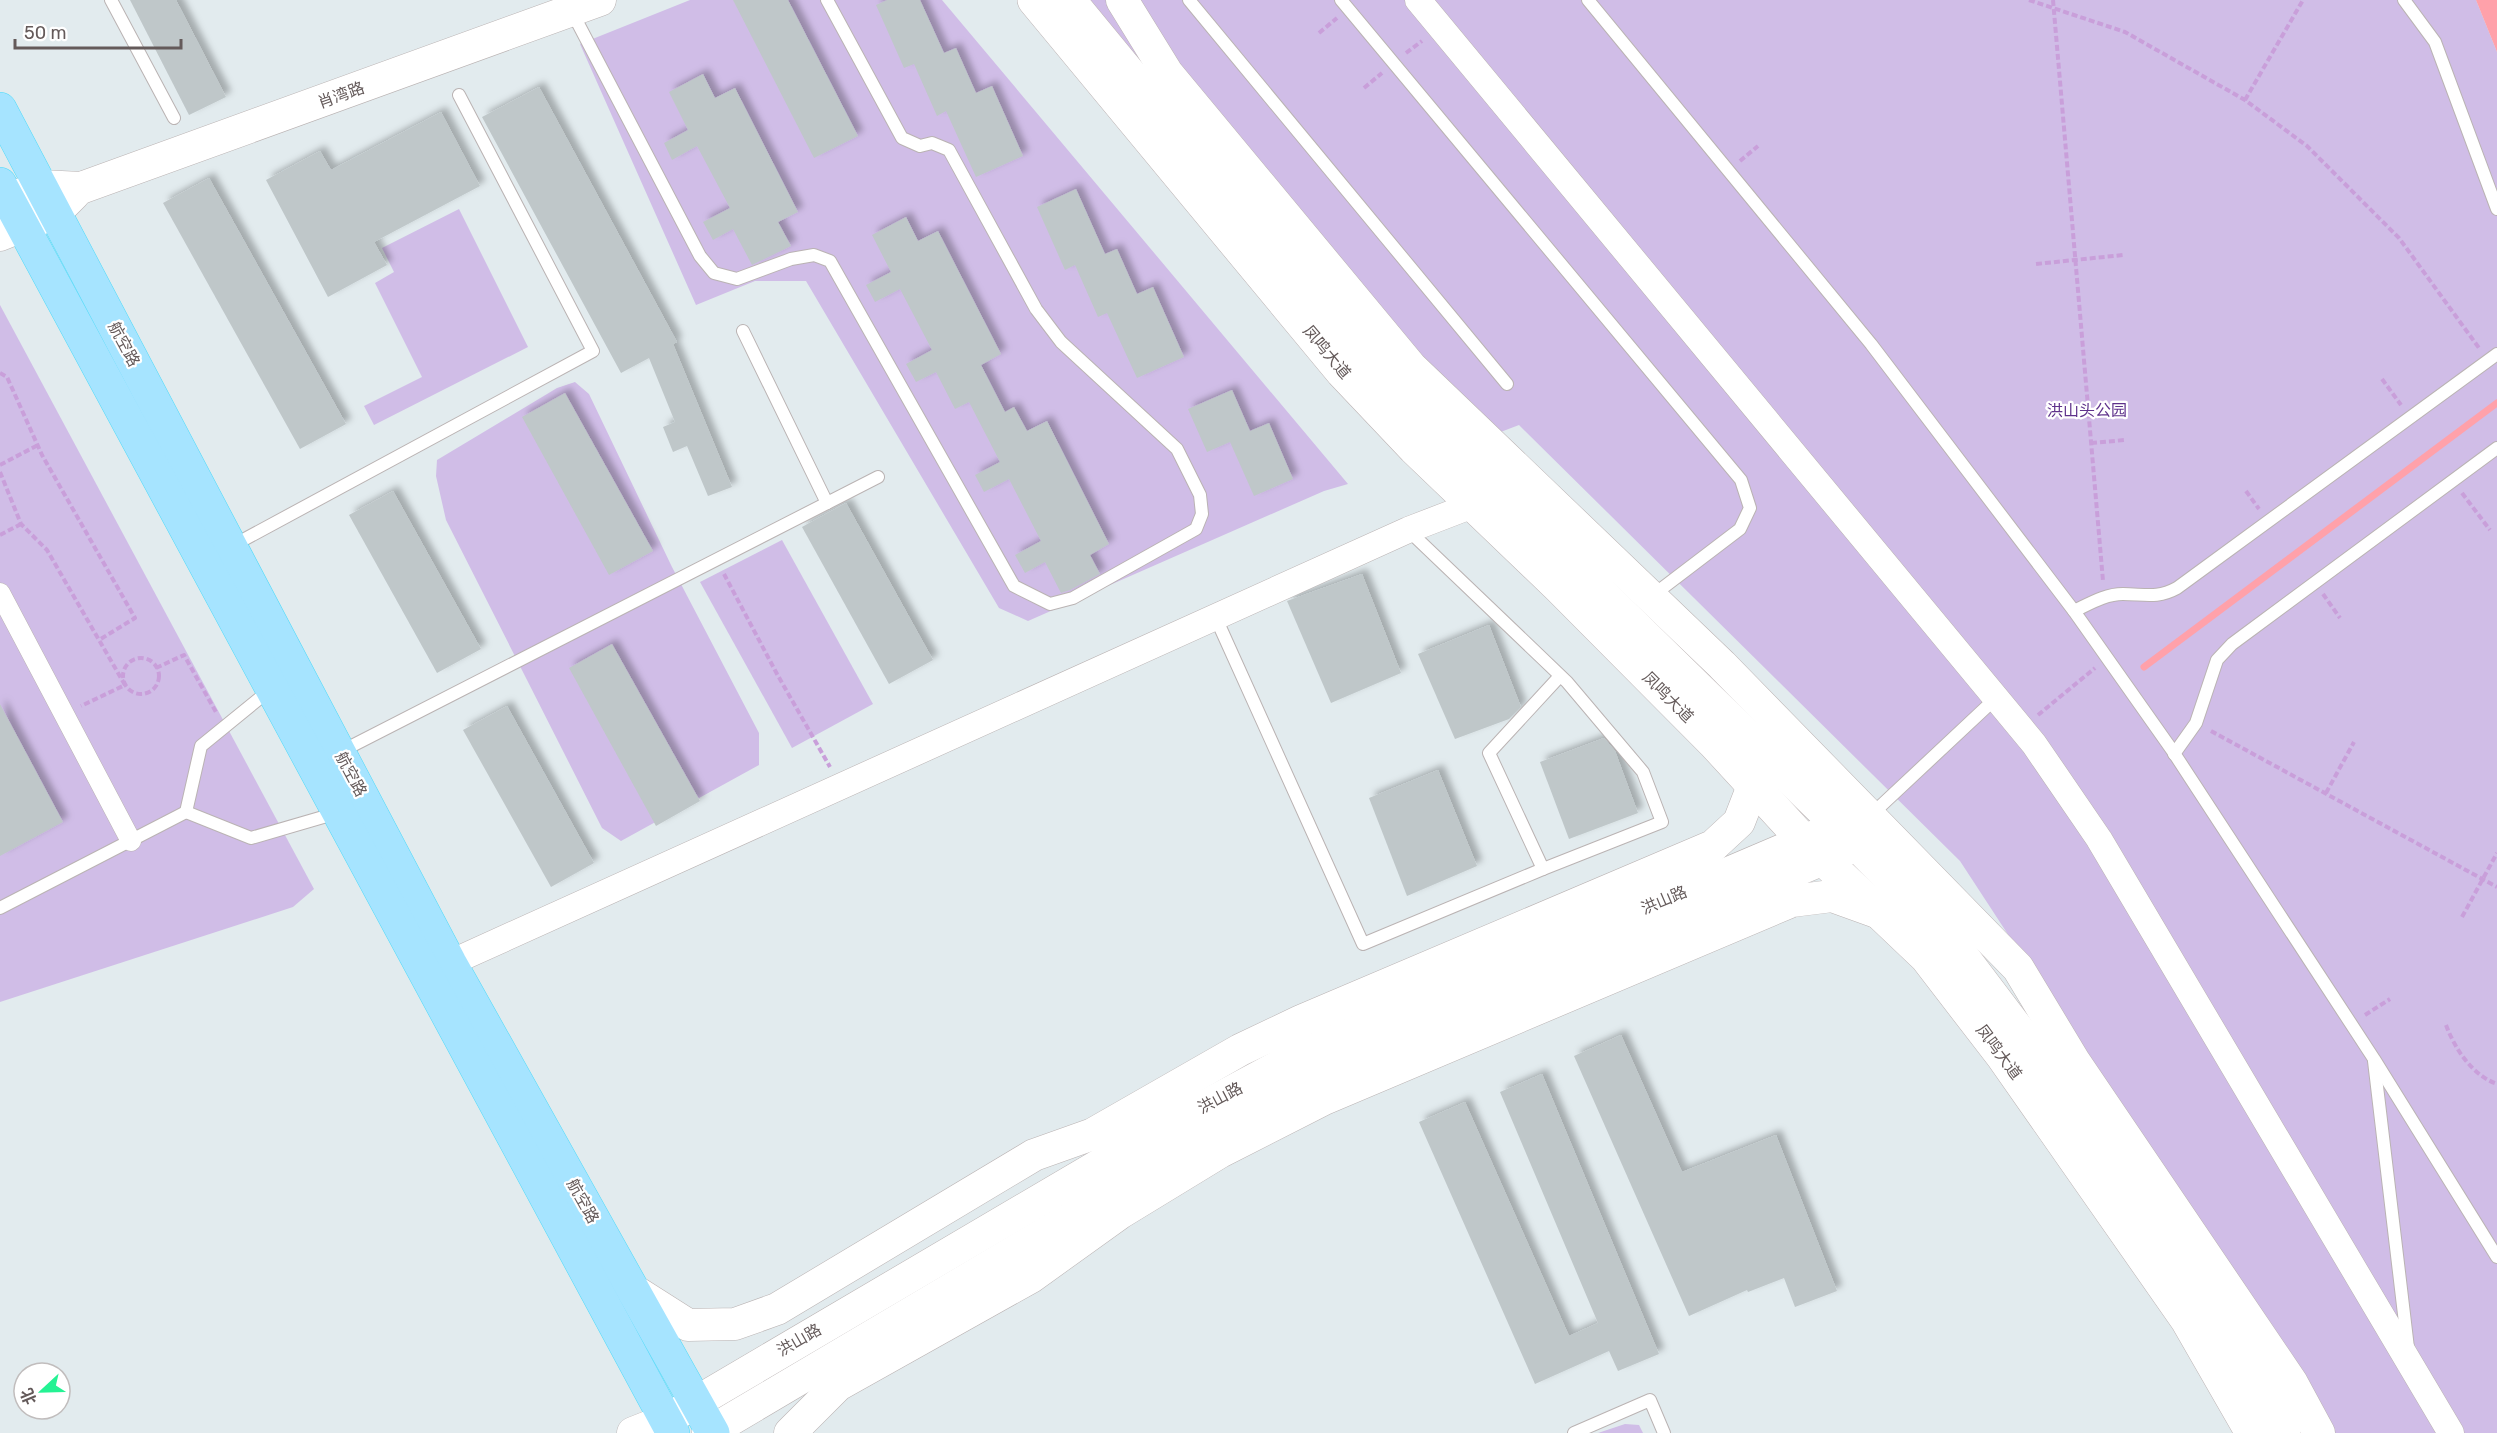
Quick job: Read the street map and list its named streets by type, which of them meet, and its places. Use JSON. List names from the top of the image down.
{
  "streets": {
    "main road": ["航空路", "凤鸣大道"],
    "street": ["肖湾路", "洪山路"]
  },
  "crossings": [
    ["肖湾路", "航空路"],
    ["航空路", "洪山路"],
    ["凤鸣大道", "洪山路"]
  ],
  "parks": ["洪山头公园"],
  "scale_bar": "50 m",
  "north": "left"
}
